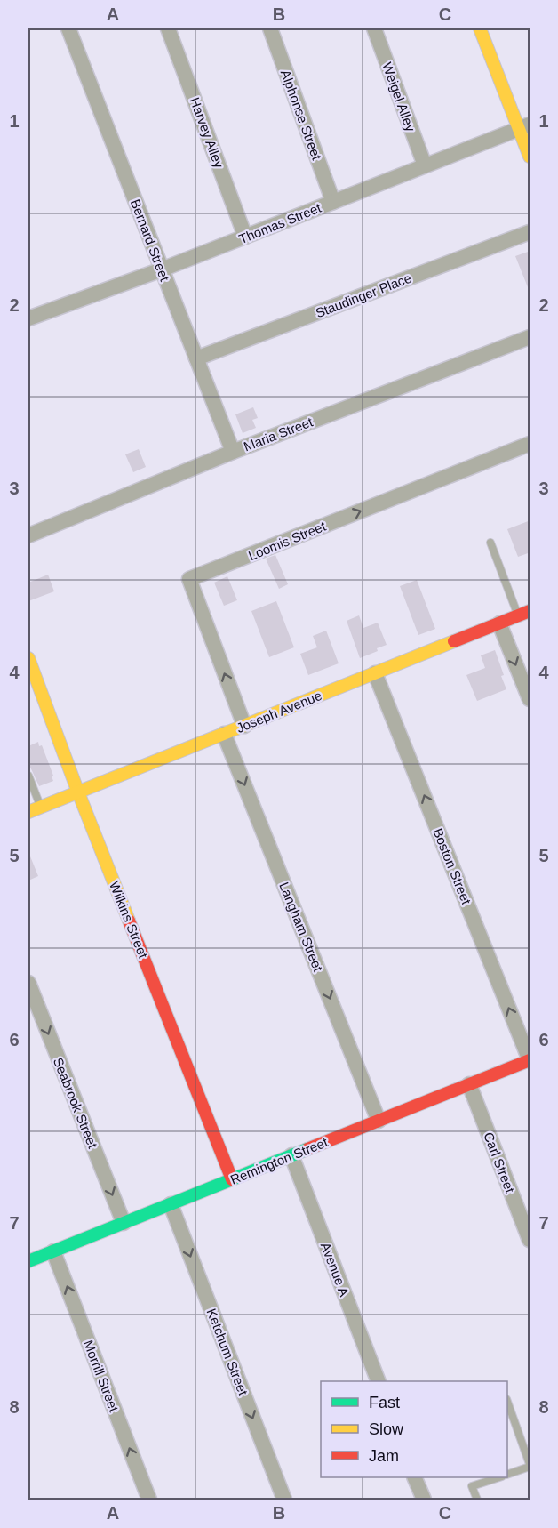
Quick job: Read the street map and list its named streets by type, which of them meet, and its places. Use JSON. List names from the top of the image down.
{
  "streets": {
    "street": [
      "Weigel Alley",
      "Alphonse Street",
      "Harvey Alley",
      "Thomas Street",
      "Bernard Street",
      "Staudinger Place",
      "Maria Street",
      "Loomis Street",
      "Joseph Avenue",
      "Boston Street",
      "Wilkins Street",
      "Langham Street",
      "Seabrook Street",
      "Remington Street",
      "Carl Street",
      "Avenue A",
      "Ketchum Street",
      "Morrill Street"
    ]
  },
  "crossings": [
    ["Weigel Alley", "Thomas Street"],
    ["Alphonse Street", "Thomas Street"],
    ["Harvey Alley", "Thomas Street"],
    ["Thomas Street", "Bernard Street"],
    ["Bernard Street", "Staudinger Place"],
    ["Bernard Street", "Maria Street"],
    ["Loomis Street", "Joseph Avenue"],
    ["Joseph Avenue", "Boston Street"],
    ["Joseph Avenue", "Wilkins Street"],
    ["Joseph Avenue", "Langham Street"],
    ["Boston Street", "Remington Street"],
    ["Wilkins Street", "Remington Street"],
    ["Langham Street", "Remington Street"],
    ["Seabrook Street", "Remington Street"],
    ["Remington Street", "Carl Street"],
    ["Remington Street", "Avenue A"],
    ["Remington Street", "Ketchum Street"],
    ["Remington Street", "Morrill Street"]
  ],
  "one_way": [
    "Boston Street",
    "Langham Street",
    "Seabrook Street",
    "Ketchum Street",
    "Morrill Street"
  ],
  "legend": ["Fast", "Slow", "Jam"],
  "grid": {
    "columns": ["A", "B", "C"],
    "rows": [
      "1",
      "2",
      "3",
      "4",
      "5",
      "6",
      "7",
      "8"
    ]
  }
}
